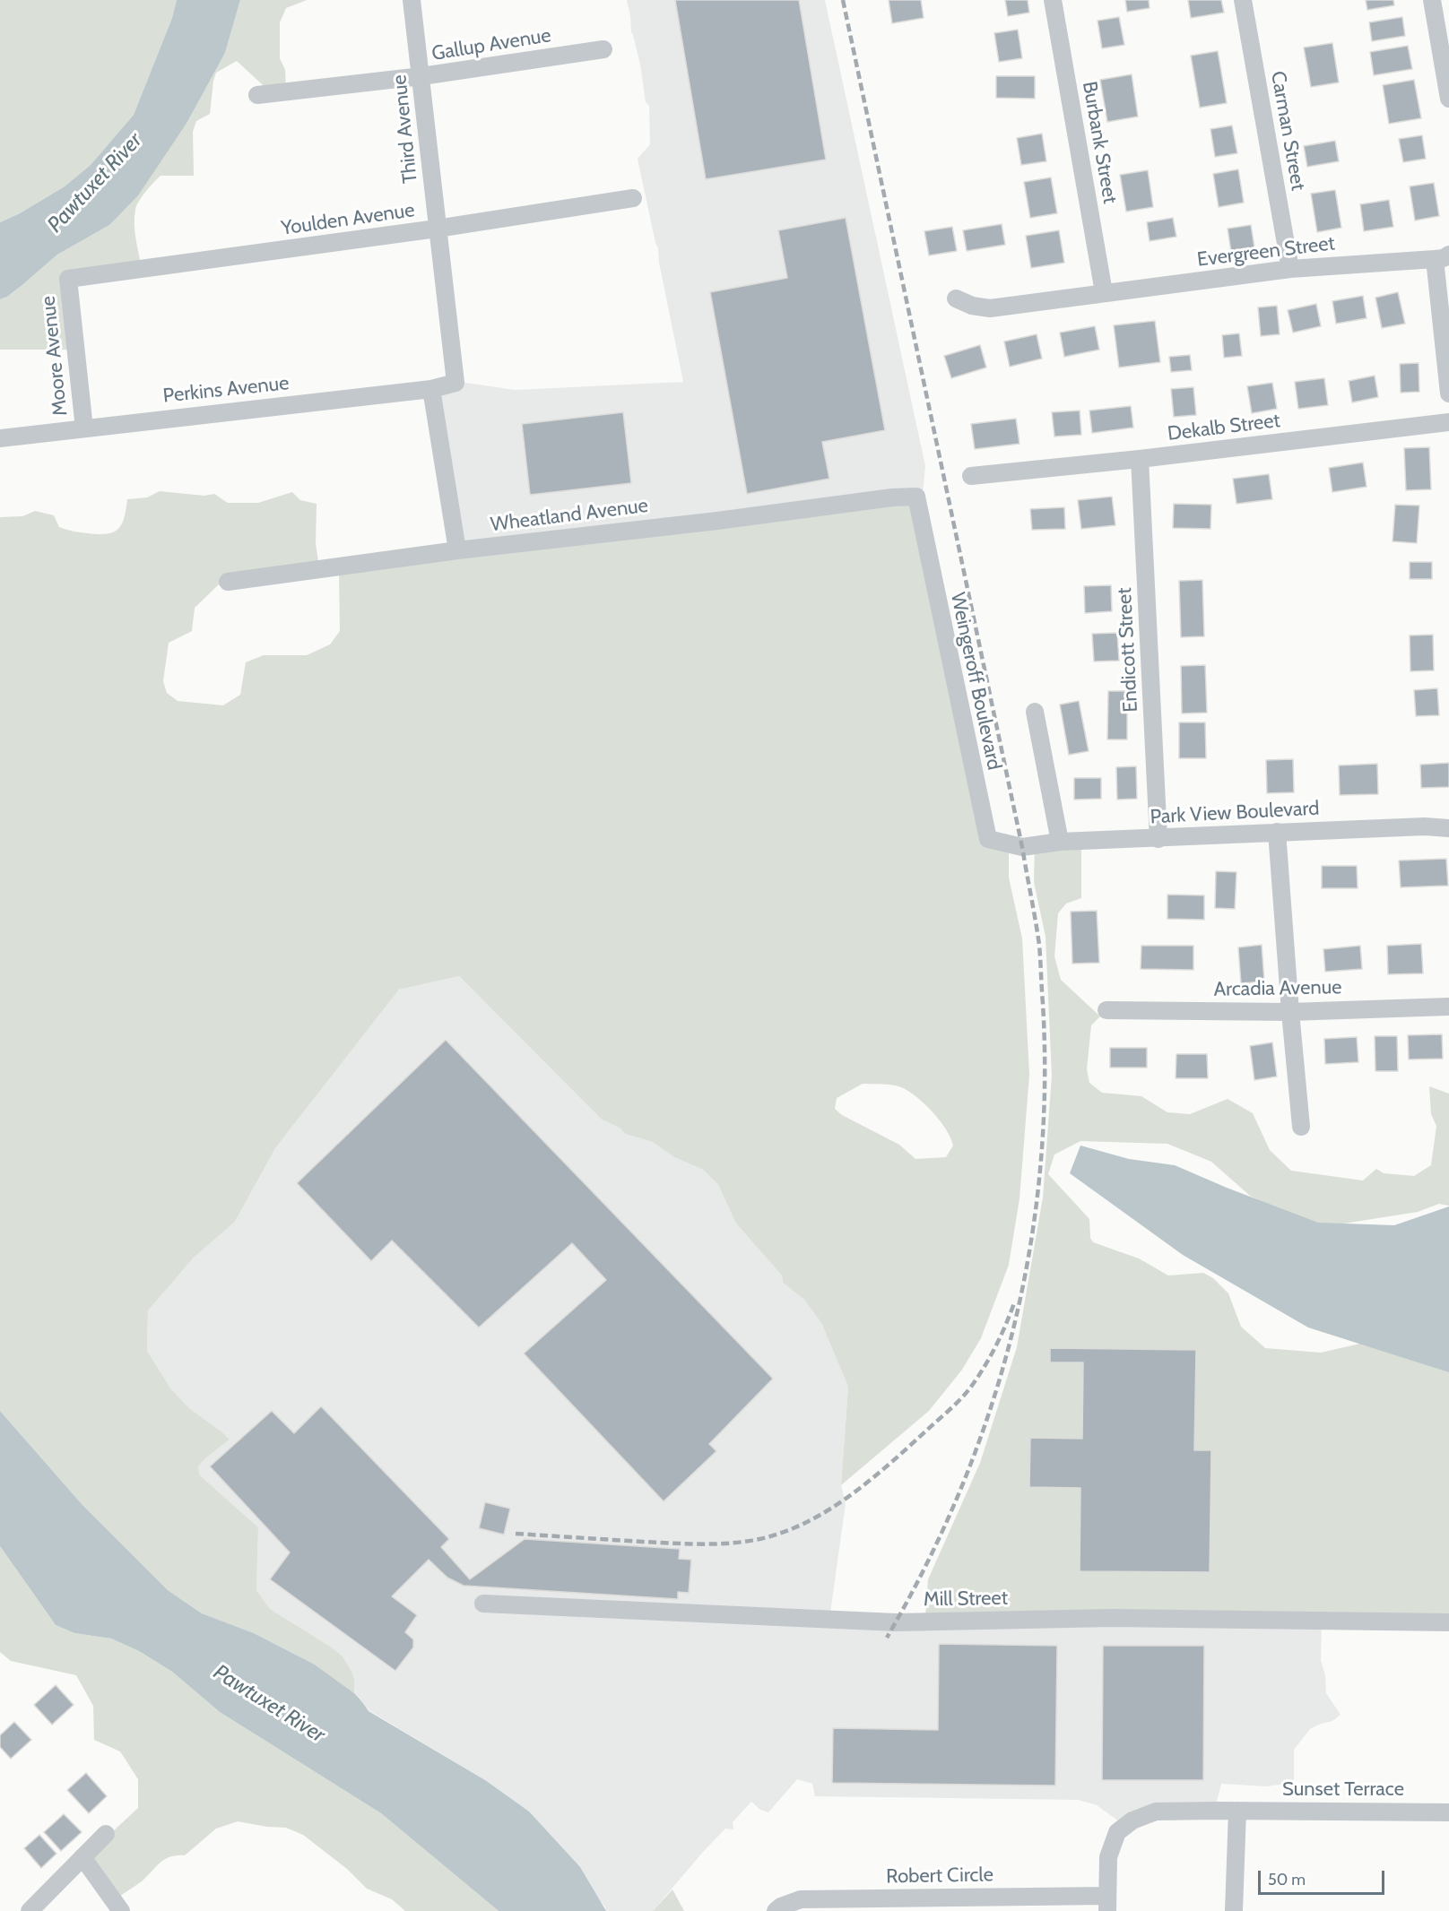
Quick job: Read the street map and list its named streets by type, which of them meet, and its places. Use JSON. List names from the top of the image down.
{
  "streets": {
    "street": [
      "Gallup Avenue",
      "Third Avenue",
      "Carman Street",
      "Burbank Street",
      "Youlden Avenue",
      "Evergreen Street",
      "Moore Avenue",
      "Perkins Avenue",
      "Dekalb Street",
      "Wheatland Avenue",
      "Endicott Street",
      "Weingeroff Boulevard",
      "Park View Boulevard",
      "Arcadia Avenue",
      "Mill Street",
      "Sunset Terrace",
      "Robert Circle"
    ]
  },
  "crossings": [
    ["Gallup Avenue", "Third Avenue"],
    ["Third Avenue", "Youlden Avenue"],
    ["Third Avenue", "Perkins Avenue"],
    ["Carman Street", "Evergreen Street"],
    ["Burbank Street", "Evergreen Street"],
    ["Youlden Avenue", "Moore Avenue"],
    ["Moore Avenue", "Perkins Avenue"],
    ["Dekalb Street", "Endicott Street"],
    ["Wheatland Avenue", "Weingeroff Boulevard"],
    ["Endicott Street", "Park View Boulevard"],
    ["Weingeroff Boulevard", "Park View Boulevard"],
    ["Sunset Terrace", "Robert Circle"]
  ],
  "water": ["Pawtuxet River"],
  "scale_bar": "50 m"
}
